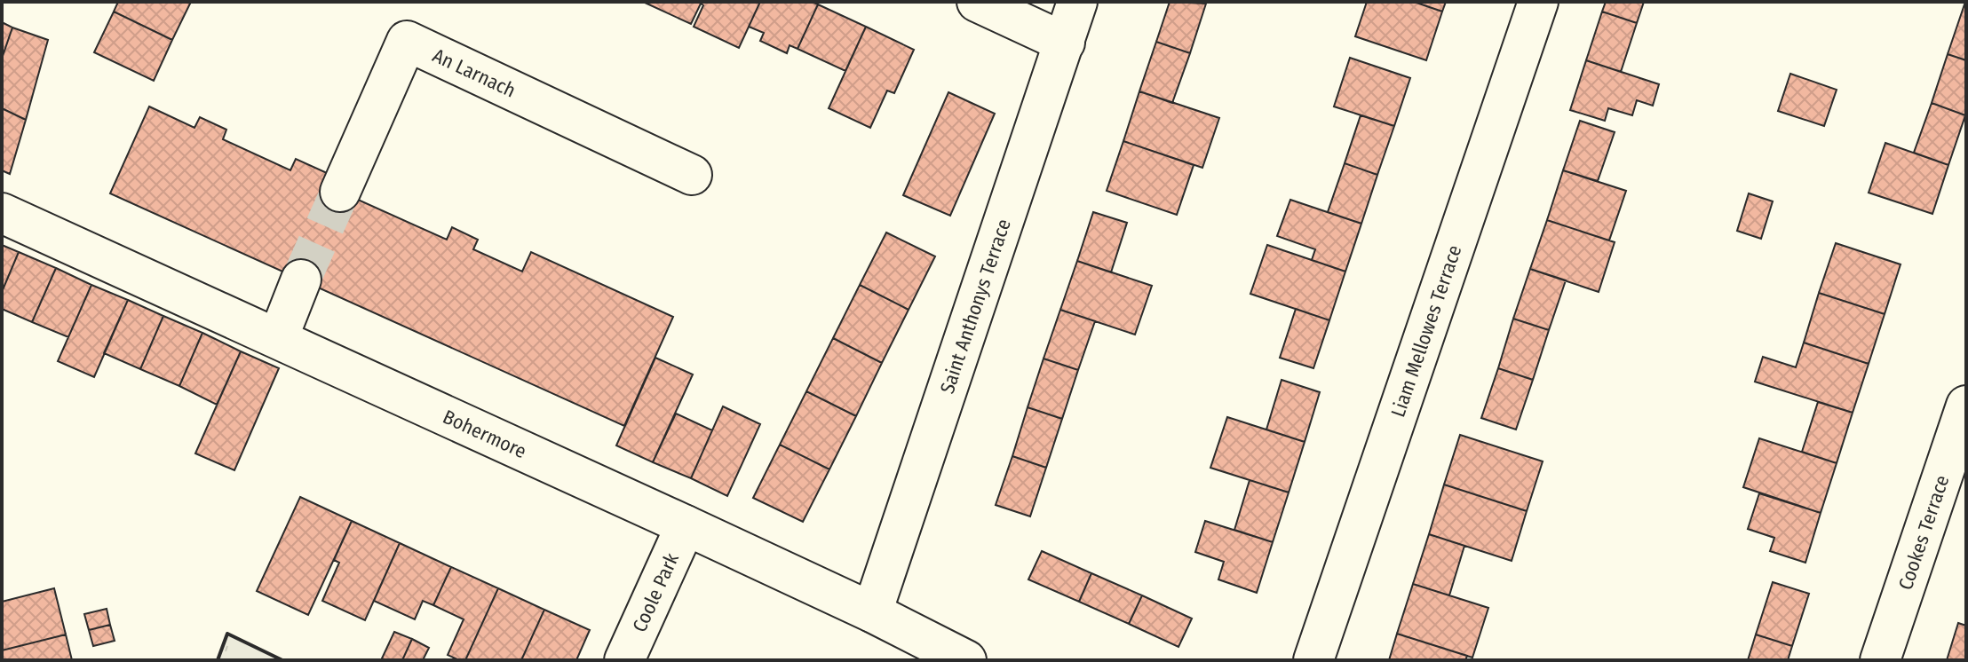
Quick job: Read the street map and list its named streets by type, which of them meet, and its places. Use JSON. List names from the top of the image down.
{
  "streets": {
    "street": [
      "An Larnach",
      "Saint Anthonys Terrace",
      "Liam Mellowes Terrace",
      "Bohermore",
      "Cookes Terrace",
      "Coole Park"
    ]
  },
  "crossings": [
    ["Saint Anthonys Terrace", "Bohermore"],
    ["Bohermore", "Coole Park"]
  ]
}
